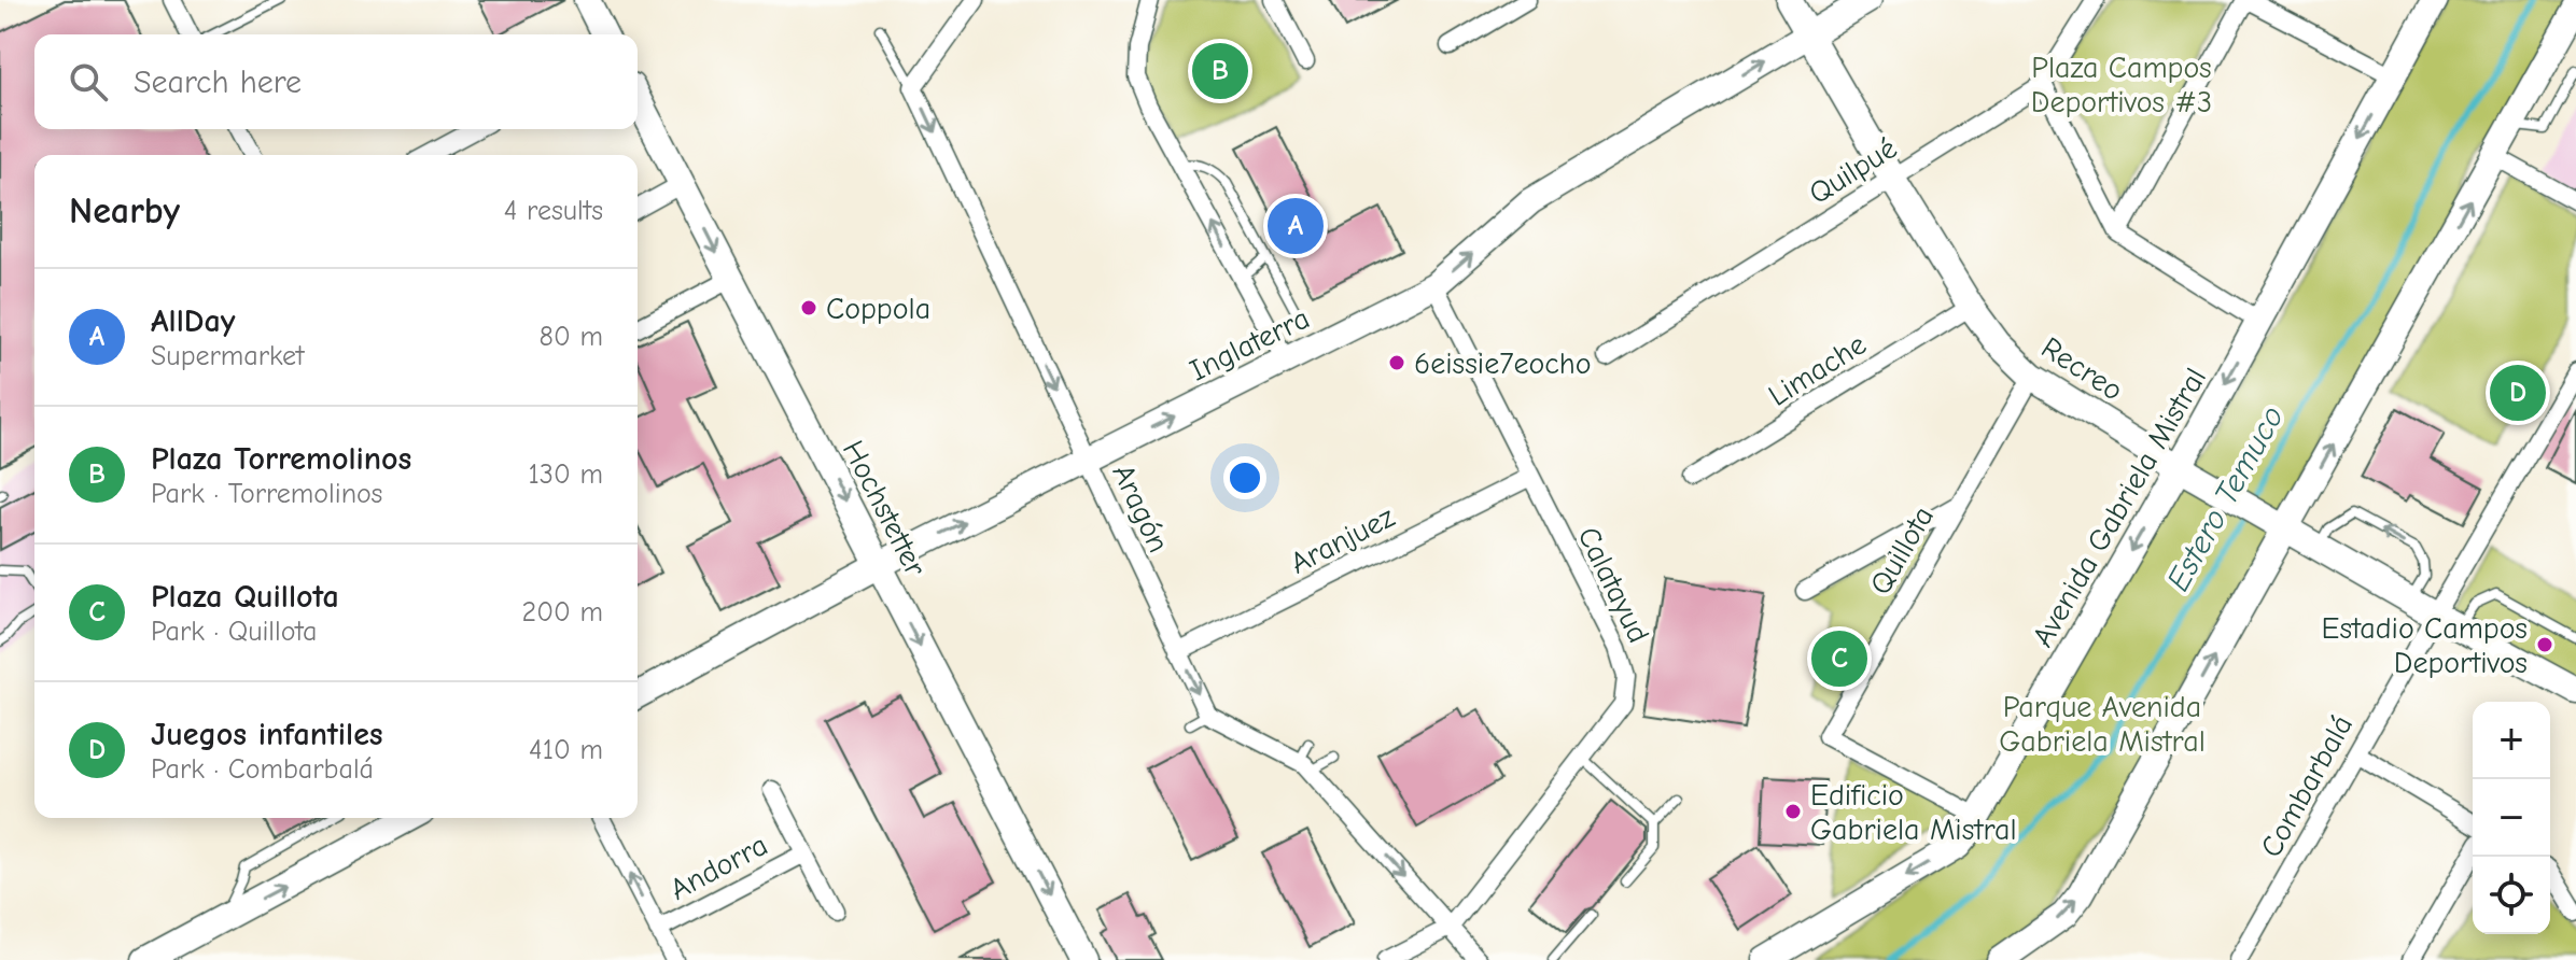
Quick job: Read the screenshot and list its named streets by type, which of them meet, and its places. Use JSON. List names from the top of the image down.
{
  "streets": {
    "main road": [
      "Inglaterra",
      "Recreo",
      "Avenida Gabriela Mistral",
      "Hochstetter"
    ],
    "street": [
      "Quilpué",
      "Limache",
      "Aragón",
      "Aranjuez",
      "Quillota",
      "Calatayud",
      "Combarbalá",
      "Andorra"
    ]
  },
  "crossings": [
    ["Quilpué", "Recreo"],
    ["Inglaterra", "Recreo"],
    ["Inglaterra", "Hochstetter"],
    ["Inglaterra", "Aragón"],
    ["Inglaterra", "Calatayud"],
    ["Recreo", "Limache"],
    ["Recreo", "Avenida Gabriela Mistral"],
    ["Recreo", "Quillota"],
    ["Recreo", "Combarbalá"],
    ["Avenida Gabriela Mistral", "Quillota"],
    ["Aragón", "Aranjuez"],
    ["Aranjuez", "Calatayud"]
  ],
  "one_way": ["Inglaterra", "Hochstetter", "Aragón"],
  "water": ["Estero Temuco"],
  "parks": ["Plaza Campos Deportivos #3", "Parque Avenida Gabriela Mistral"],
  "places": [
    "Coppola",
    "6eissie7eocho",
    "Estadio Campos Deportivos",
    "Edificio Gabriela Mistral"
  ],
  "page": {
    "search": "Search here",
    "pins": [
      "B",
      "A",
      "D",
      "C"
    ],
    "heading": ["Nearby", "4 results"],
    "list": [
      {
        "mark": "A",
        "name": "AllDay",
        "note": "Supermarket",
        "value": "80 m"
      },
      {
        "mark": "B",
        "name": "Plaza Torremolinos",
        "note": "Park · Torremolinos",
        "value": "130 m"
      },
      {
        "mark": "C",
        "name": "Plaza Quillota",
        "note": "Park · Quillota",
        "value": "200 m"
      },
      {
        "mark": "D",
        "name": "Juegos infantiles",
        "note": "Park · Combarbalá",
        "value": "410 m"
      }
    ],
    "map_buttons": ["+", "−"]
  }
}
